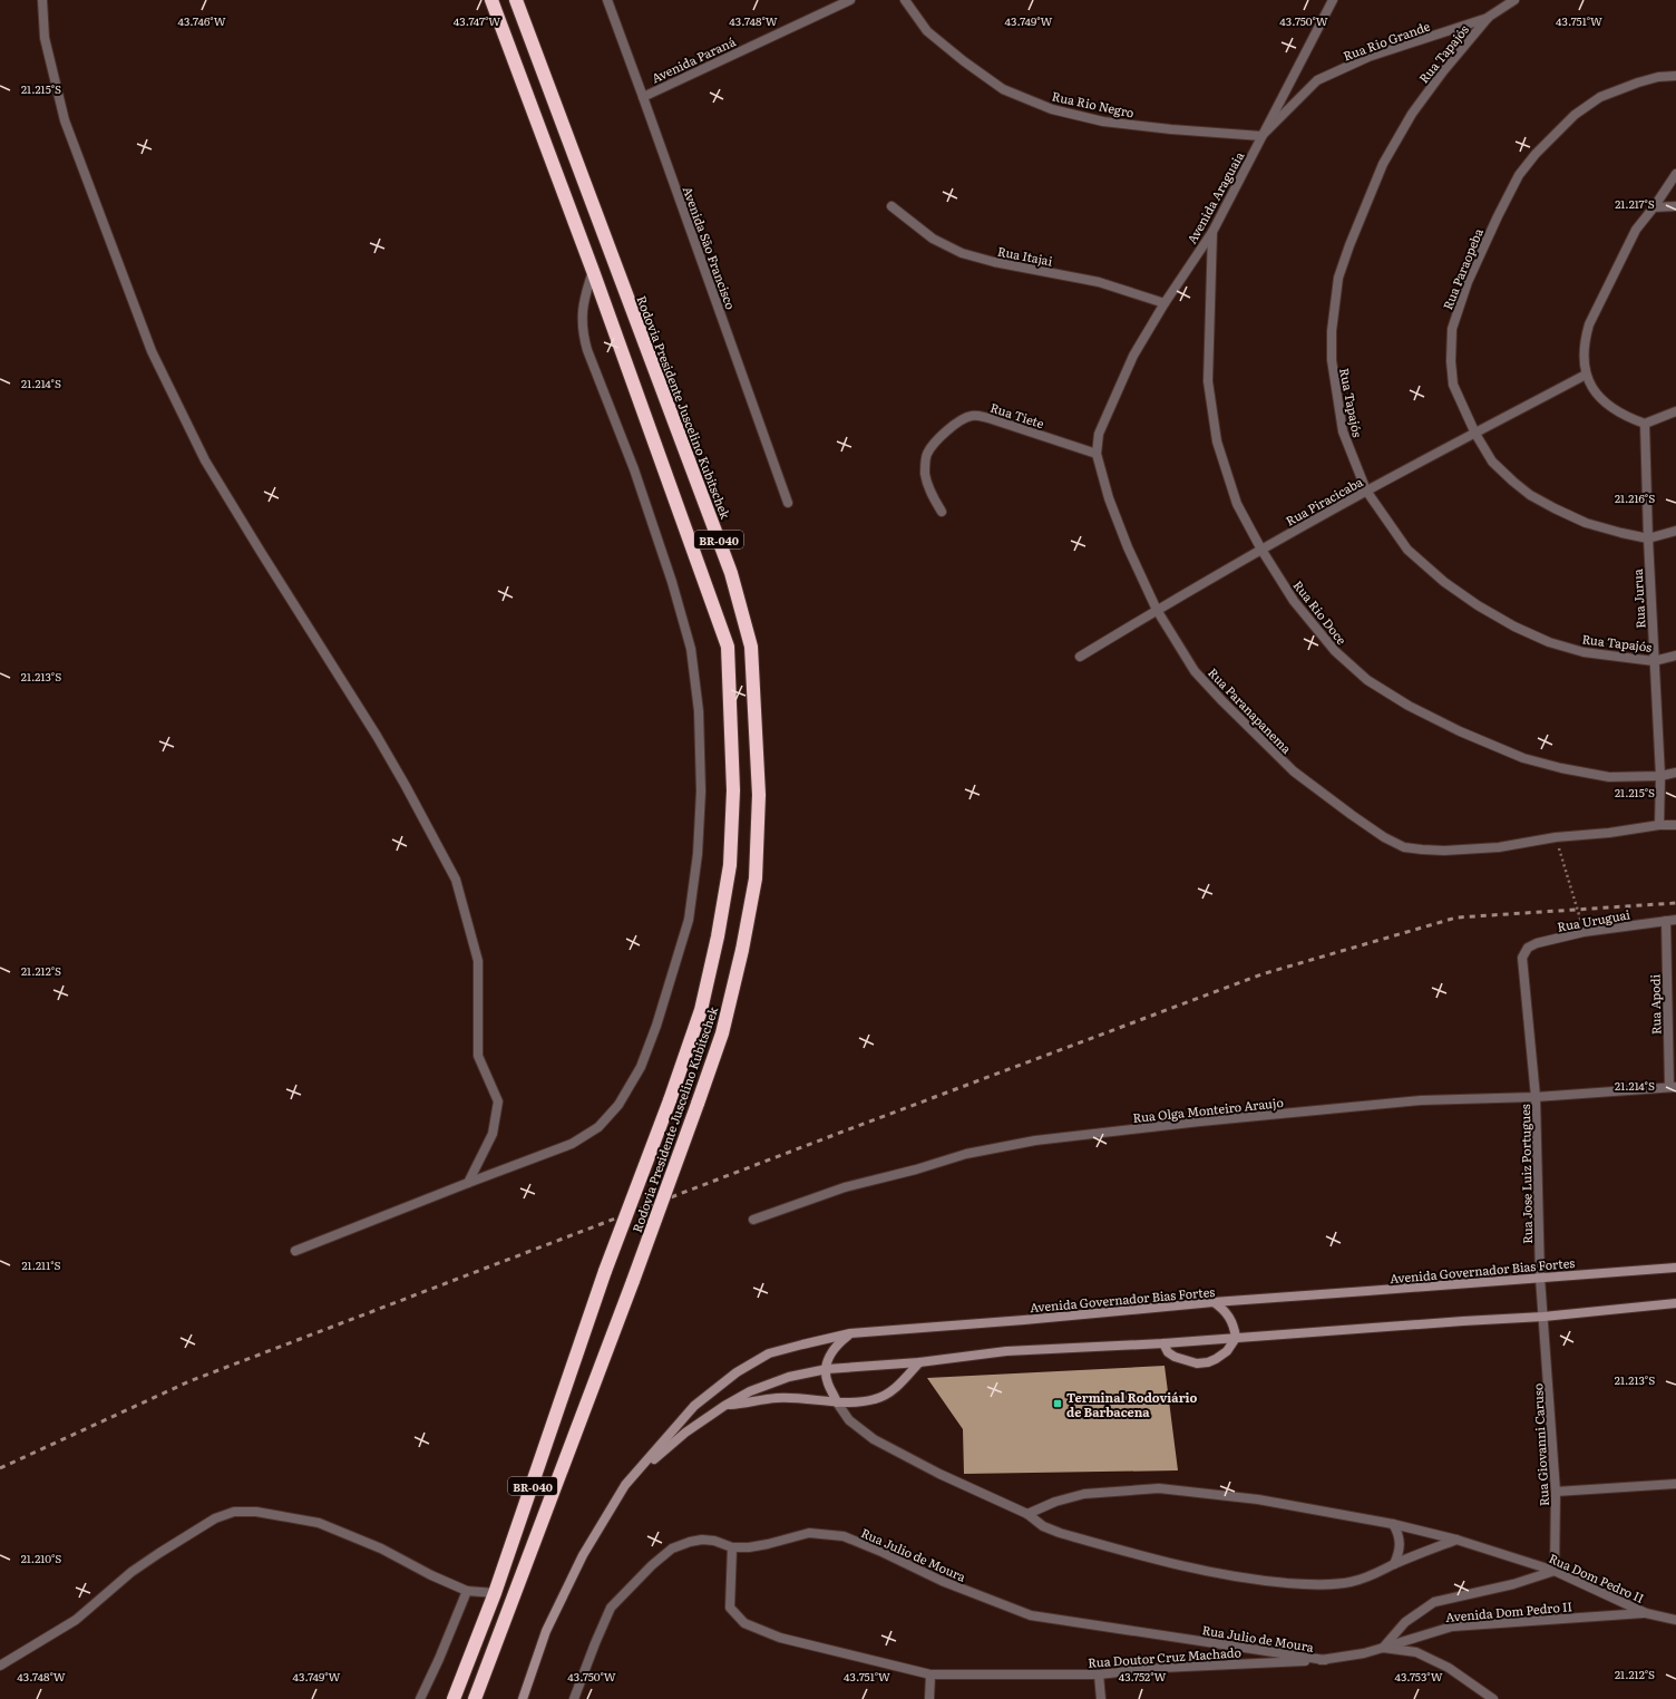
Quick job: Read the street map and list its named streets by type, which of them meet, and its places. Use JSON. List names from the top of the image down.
{
  "streets": {
    "highway": ["Rodovia Presidente Juscelino Kubitschek", "BR-040"],
    "main road": ["Avenida Governador Bias Fortes"],
    "street": [
      "Rua Rio Grande",
      "Rua Tapajós",
      "Avenida Paraná",
      "Rua Rio Negro",
      "Avenida Araguaia",
      "Avenida São Francisco",
      "Rua Itajai",
      "Rua Paraopeba",
      "Rua Tiete",
      "Rua Piracicaba",
      "Rua Jurua",
      "Rua Rio Doce",
      "Rua Paranapanema",
      "Rua Uruguai",
      "Rua Apodi",
      "Rua Olga Monteiro Araujo",
      "Rua Jose Luiz Portugues",
      "Rua Giovanni Caruso",
      "Rua Julio de Moura",
      "Rua Dom Pedro II",
      "Avenida Dom Pedro II",
      "Rua Doutor Cruz Machado"
    ]
  },
  "crossings": [
    ["Rua Rio Grande", "Rua Tapajós"],
    ["Rua Rio Grande", "Rua Rio Negro"],
    ["Rua Rio Grande", "Avenida Araguaia"],
    ["Rua Tapajós", "Rua Piracicaba"],
    ["Rua Tapajós", "Rua Jurua"],
    ["Avenida Paraná", "Avenida São Francisco"],
    ["Rua Rio Negro", "Avenida Araguaia"],
    ["Avenida Araguaia", "Rua Itajai"],
    ["Avenida Araguaia", "Rua Tiete"],
    ["Avenida Araguaia", "Rua Rio Doce"],
    ["Avenida Araguaia", "Rua Paranapanema"],
    ["Rua Paraopeba", "Rua Piracicaba"],
    ["Rua Paraopeba", "Rua Jurua"],
    ["Rua Tiete", "Rua Paranapanema"],
    ["Rua Piracicaba", "Rua Rio Doce"],
    ["Rua Piracicaba", "Rua Paranapanema"],
    ["Rua Jurua", "Rua Rio Doce"],
    ["Rua Jurua", "Rua Paranapanema"],
    ["Rua Uruguai", "Rua Apodi"],
    ["Rua Uruguai", "Rua Jose Luiz Portugues"],
    ["Rua Apodi", "Rua Olga Monteiro Araujo"],
    ["Rua Olga Monteiro Araujo", "Rua Jose Luiz Portugues"],
    ["Rua Jose Luiz Portugues", "Avenida Governador Bias Fortes"],
    ["Rua Jose Luiz Portugues", "Rua Giovanni Caruso"],
    ["Avenida Governador Bias Fortes", "Rua Giovanni Caruso"],
    ["Rua Giovanni Caruso", "Rua Dom Pedro II"],
    ["Rua Giovanni Caruso", "Avenida Dom Pedro II"],
    ["Rua Julio de Moura", "Rua Doutor Cruz Machado"],
    ["Rua Dom Pedro II", "Avenida Dom Pedro II"],
    ["Avenida Dom Pedro II", "Rua Doutor Cruz Machado"]
  ],
  "places": {
    "transit": ["Terminal Rodoviário de Barbacena"]
  },
  "coordinates": [
    "43.746°W",
    "43.747°W",
    "43.748°W",
    "43.749°W",
    "43.750°W",
    "43.751°W",
    "21.215°S",
    "21.217°S",
    "21.214°S",
    "21.216°S",
    "21.213°S",
    "21.212°S",
    "21.211°S",
    "21.210°S",
    "43.752°W",
    "43.753°W"
  ]
}
